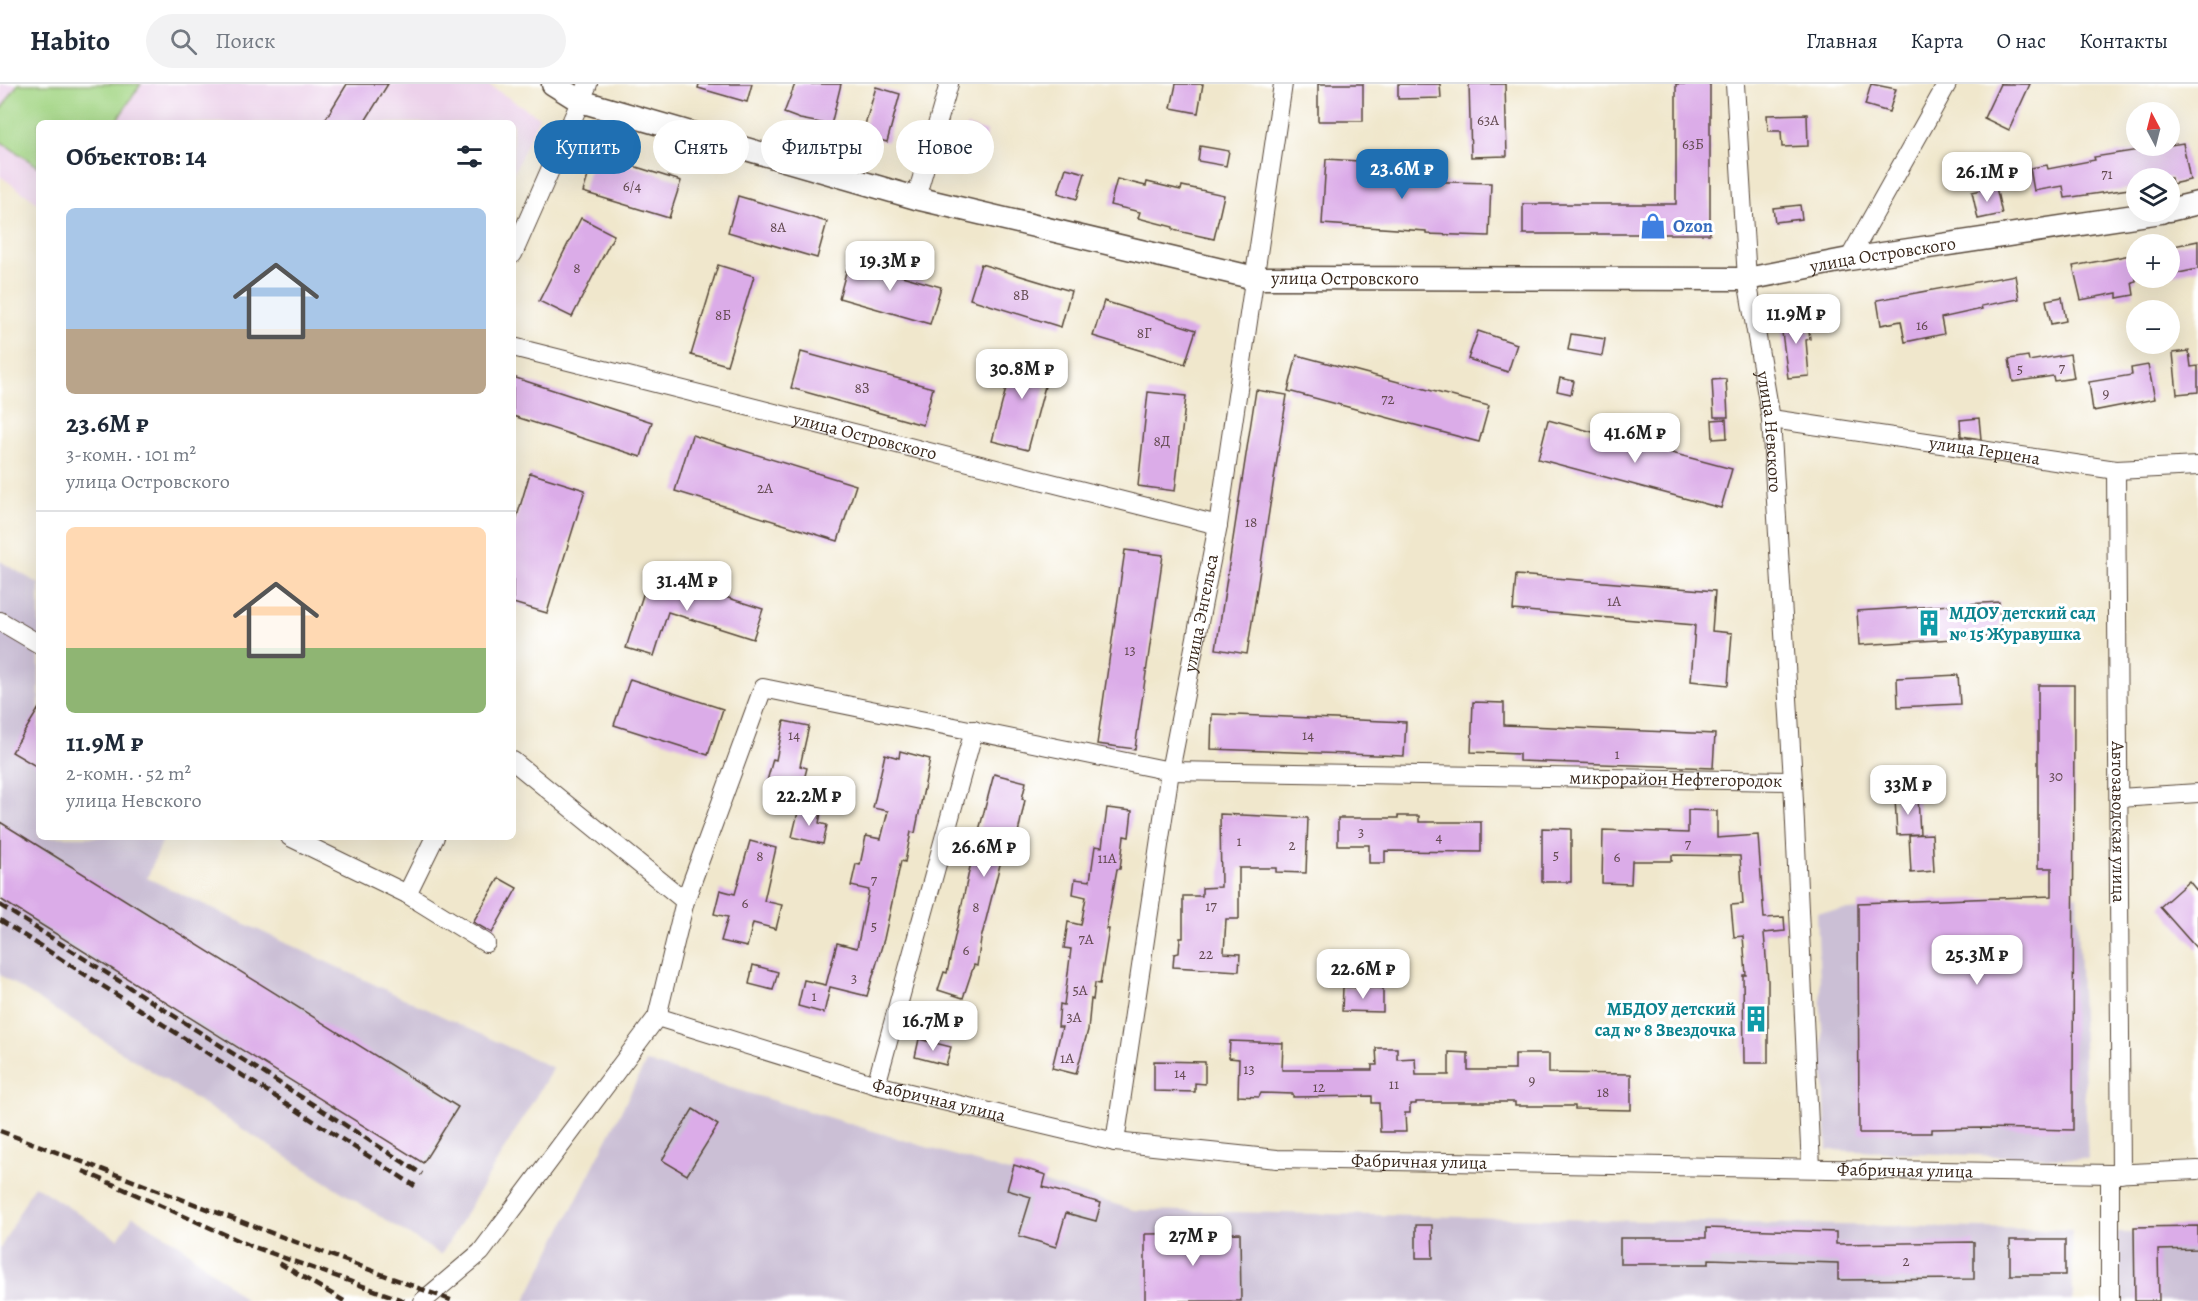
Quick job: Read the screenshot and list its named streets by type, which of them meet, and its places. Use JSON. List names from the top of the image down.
{
  "streets": {
    "main road": ["улица Островского"],
    "street": [
      "улица Невского",
      "улица Герцена",
      "улица Энгельса",
      "микрорайон Нефтегородок",
      "Автозаводская улица",
      "Фабричная улица"
    ]
  },
  "crossings": [
    ["улица Островского", "улица Невского"],
    ["улица Островского", "улица Энгельса"],
    ["улица Невского", "улица Герцена"],
    ["улица Невского", "микрорайон Нефтегородок"],
    ["улица Герцена", "Автозаводская улица"],
    ["улица Энгельса", "микрорайон Нефтегородок"],
    ["улица Энгельса", "Фабричная улица"],
    ["микрорайон Нефтегородок", "Фабричная улица"],
    ["Автозаводская улица", "Фабричная улица"]
  ],
  "places": {
    "shop": ["Ozon"],
    "building": ["МДОУ детский сад № 15 Журавушка", "МБДОУ детский сад № 8 Звездочка"]
  },
  "house_numbers": [
    "63А",
    "63Б",
    "71",
    "6/4",
    "8А",
    "8",
    "8В",
    "8Б",
    "16",
    "8Г",
    "7",
    "5",
    "8З",
    "9",
    "72",
    "8Д",
    "2А",
    "18",
    "1А",
    "13",
    "14",
    "14",
    "1",
    "30",
    "3",
    "4",
    "1",
    "7",
    "2",
    "5",
    "8",
    "6",
    "11А",
    "7",
    "6",
    "17",
    "8",
    "5",
    "7А",
    "6",
    "22",
    "3",
    "5А",
    "1",
    "3А",
    "1А",
    "13",
    "14",
    "9",
    "11",
    "12",
    "18",
    "2"
  ],
  "north": "top",
  "page": {
    "header": "Habito",
    "search": "Поиск",
    "nav": [
      "Главная",
      "Карта",
      "О нас",
      "Контакты"
    ],
    "map_buttons": ["+", "−"],
    "chip": [
      "Купить",
      "Снять",
      "Фильтры",
      "Новое"
    ],
    "heading": "Объектов: 14",
    "price": [
      "23.6M ₽",
      "26.1M ₽",
      "19.3M ₽",
      "11.9M ₽",
      "30.8M ₽",
      "41.6M ₽",
      "31.4M ₽",
      "33M ₽",
      "22.2M ₽",
      "26.6M ₽",
      "25.3M ₽",
      "22.6M ₽",
      "16.7M ₽",
      "27M ₽"
    ],
    "list": [
      {
        "name": "23.6M ₽",
        "note": "3-комн. · 101 m² · улица Островского"
      },
      {
        "name": "11.9M ₽",
        "note": "2-комн. · 52 m² · улица Невского"
      }
    ]
  }
}
